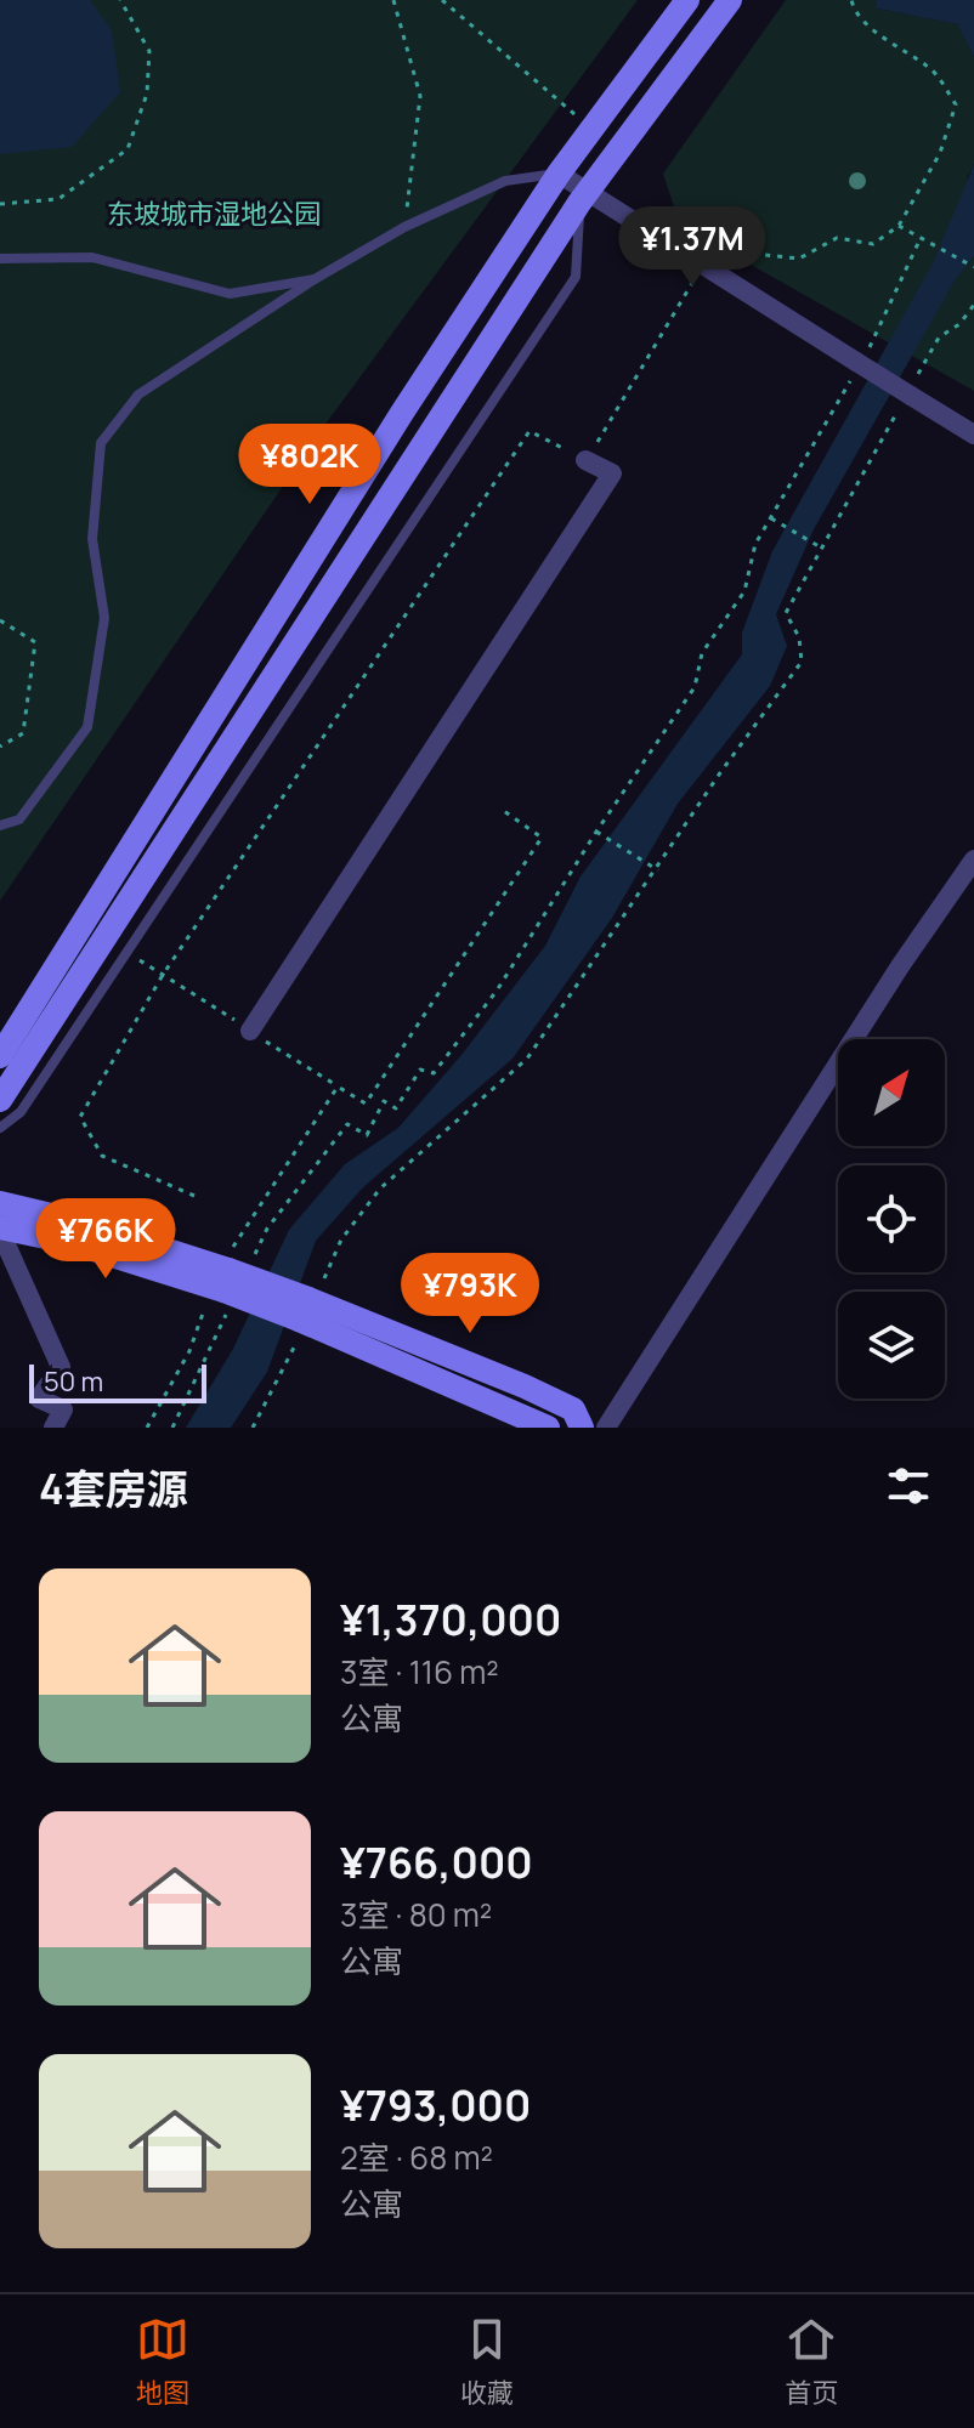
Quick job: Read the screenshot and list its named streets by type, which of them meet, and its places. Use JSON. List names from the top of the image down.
{
  "parks": ["东坡城市湿地公园"],
  "scale_bar": "50 m",
  "north": "top right",
  "page": {
    "price": [
      "¥1.37M",
      "¥802K",
      "¥766K",
      "¥793K"
    ],
    "scale": "50 m",
    "heading": "4套房源",
    "list": [
      {
        "name": "¥1,370,000",
        "note": "3室 · 116 m² · 公寓"
      },
      {
        "name": "¥766,000",
        "note": "3室 · 80 m² · 公寓"
      },
      {
        "name": "¥793,000",
        "note": "2室 · 68 m² · 公寓"
      }
    ],
    "tabs": ["地图", "收藏", "首页"]
  }
}
